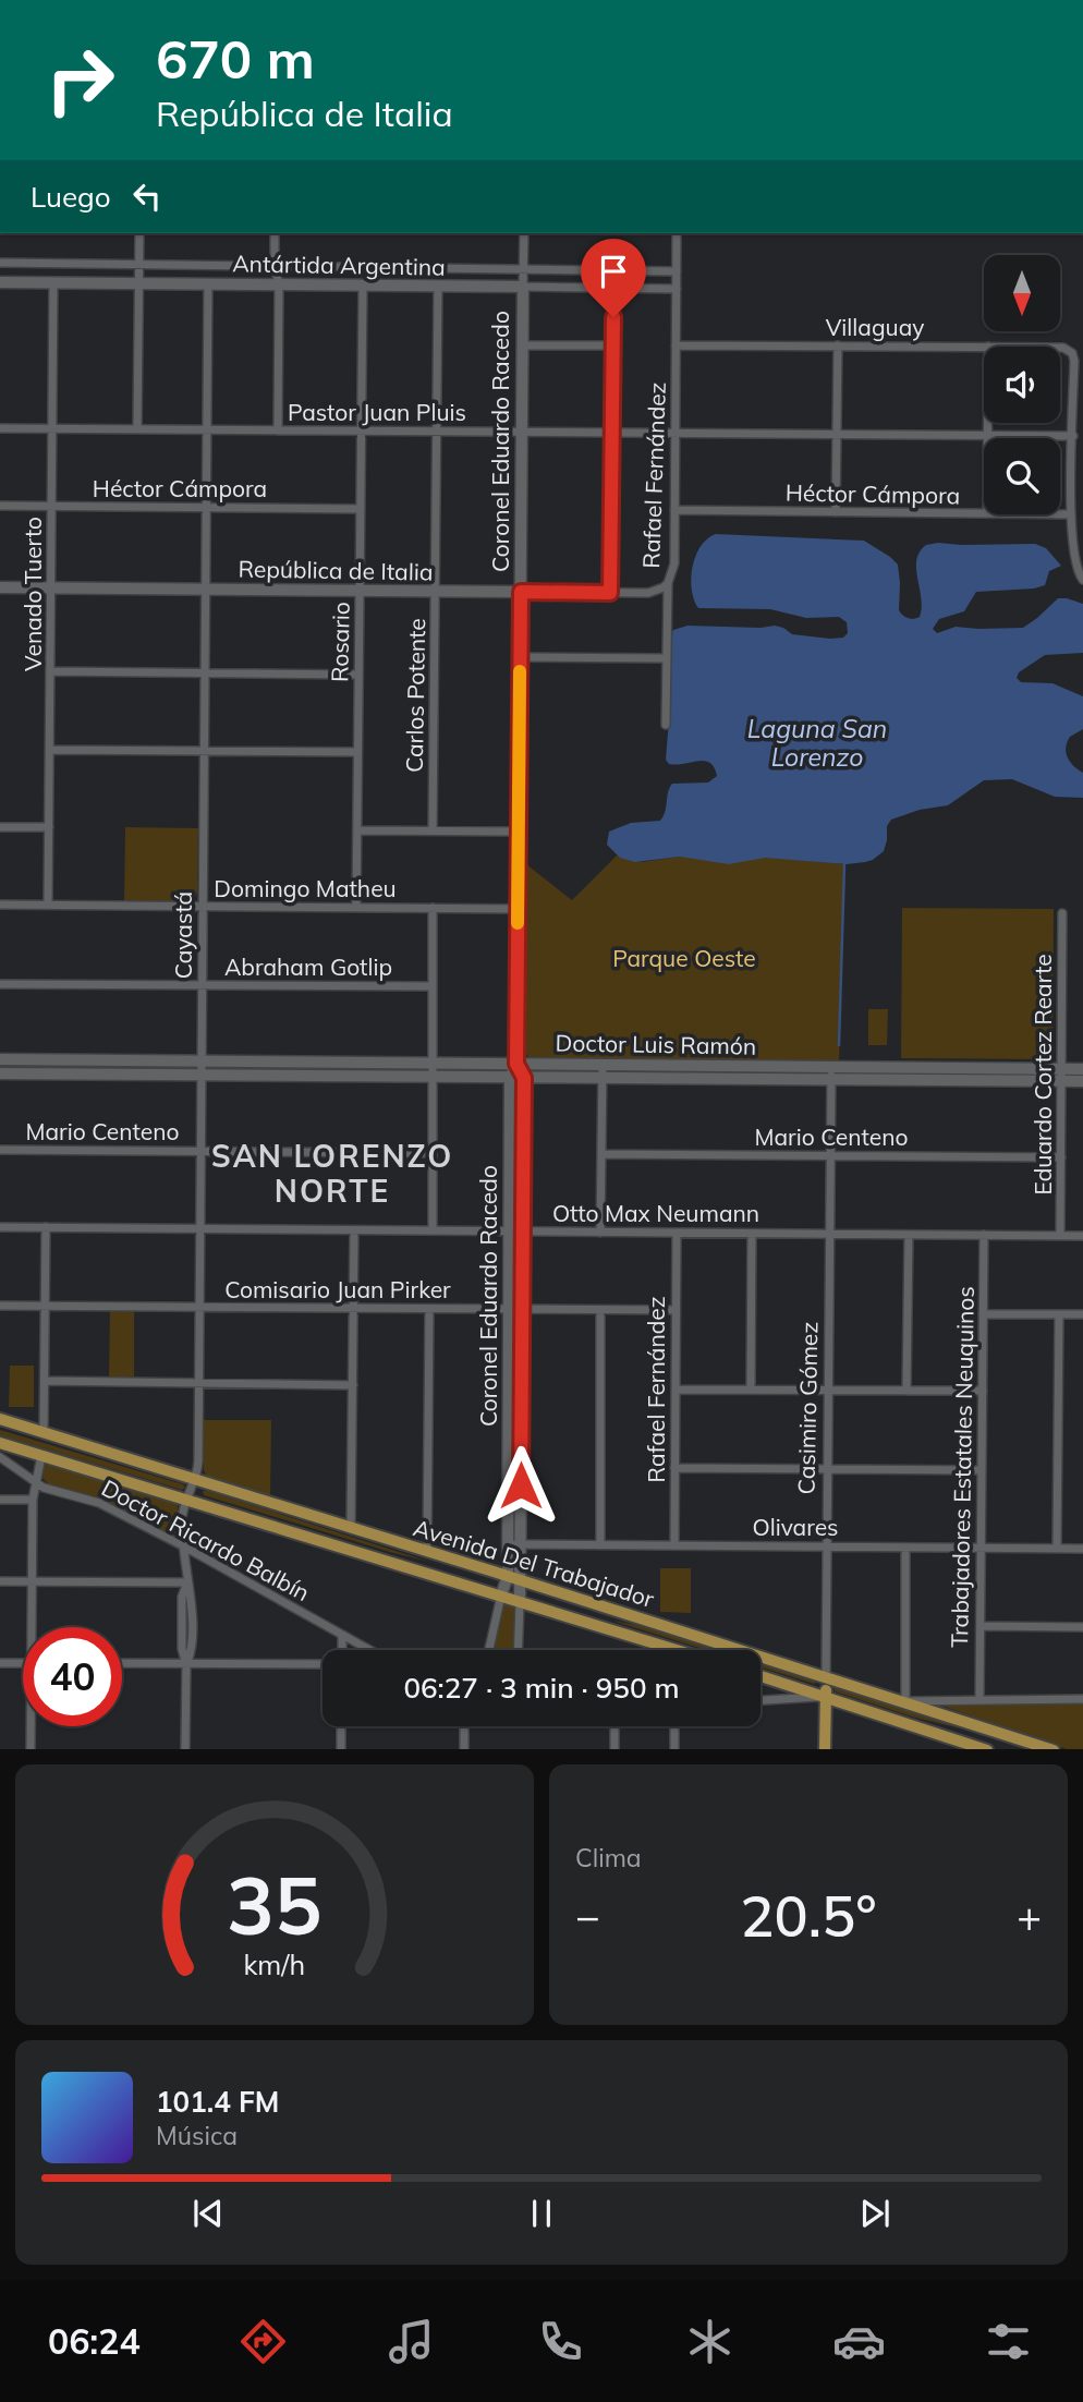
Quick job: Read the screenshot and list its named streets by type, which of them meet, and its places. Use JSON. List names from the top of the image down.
{
  "streets": {
    "main road": ["Casimiro Gómez", "Avenida Del Trabajador"],
    "street": [
      "Antártida Argentina",
      "Villaguay",
      "Pastor Juan Pluis",
      "Coronel Eduardo Racedo",
      "Rafael Fernández",
      "Héctor Cámpora",
      "República de Italia",
      "Venado Tuerto",
      "Rosario",
      "Carlos Potente",
      "Domingo Matheu",
      "Cayastá",
      "Abraham Gotlip",
      "Doctor Luis Ramón",
      "Eduardo Cortez Rearte",
      "Mario Centeno",
      "Otto Max Neumann",
      "Comisario Juan Pirker",
      "Trabajadores Estatales Neuquinos",
      "Olivares",
      "Doctor Ricardo Balbín"
    ]
  },
  "crossings": [
    ["Antártida Argentina", "Coronel Eduardo Racedo"],
    ["Antártida Argentina", "Rafael Fernández"],
    ["Antártida Argentina", "Venado Tuerto"],
    ["Antártida Argentina", "Rosario"],
    ["Antártida Argentina", "Carlos Potente"],
    ["Antártida Argentina", "Cayastá"],
    ["Villaguay", "Pastor Juan Pluis"],
    ["Villaguay", "Rafael Fernández"],
    ["Pastor Juan Pluis", "Coronel Eduardo Racedo"],
    ["Pastor Juan Pluis", "Rafael Fernández"],
    ["Pastor Juan Pluis", "Venado Tuerto"],
    ["Pastor Juan Pluis", "Rosario"],
    ["Pastor Juan Pluis", "Carlos Potente"],
    ["Pastor Juan Pluis", "Cayastá"],
    ["Coronel Eduardo Racedo", "República de Italia"],
    ["Coronel Eduardo Racedo", "Domingo Matheu"],
    ["Coronel Eduardo Racedo", "Doctor Luis Ramón"],
    ["Coronel Eduardo Racedo", "Otto Max Neumann"],
    ["Coronel Eduardo Racedo", "Comisario Juan Pirker"],
    ["Coronel Eduardo Racedo", "Olivares"],
    ["Coronel Eduardo Racedo", "Avenida Del Trabajador"],
    ["Rafael Fernández", "Héctor Cámpora"],
    ["Rafael Fernández", "República de Italia"],
    ["Rafael Fernández", "Otto Max Neumann"],
    ["Rafael Fernández", "Comisario Juan Pirker"],
    ["Rafael Fernández", "Olivares"],
    ["Héctor Cámpora", "Venado Tuerto"],
    ["Héctor Cámpora", "Rosario"],
    ["Héctor Cámpora", "Cayastá"],
    ["República de Italia", "Venado Tuerto"],
    ["República de Italia", "Rosario"],
    ["República de Italia", "Carlos Potente"],
    ["República de Italia", "Cayastá"],
    ["Venado Tuerto", "Domingo Matheu"],
    ["Rosario", "Domingo Matheu"],
    ["Domingo Matheu", "Cayastá"],
    ["Cayastá", "Abraham Gotlip"],
    ["Cayastá", "Doctor Luis Ramón"],
    ["Cayastá", "Mario Centeno"],
    ["Cayastá", "Otto Max Neumann"],
    ["Cayastá", "Comisario Juan Pirker"],
    ["Cayastá", "Doctor Ricardo Balbín"],
    ["Cayastá", "Avenida Del Trabajador"],
    ["Doctor Luis Ramón", "Eduardo Cortez Rearte"],
    ["Doctor Luis Ramón", "Casimiro Gómez"],
    ["Eduardo Cortez Rearte", "Mario Centeno"],
    ["Eduardo Cortez Rearte", "Otto Max Neumann"],
    ["Mario Centeno", "Casimiro Gómez"],
    ["Otto Max Neumann", "Casimiro Gómez"],
    ["Otto Max Neumann", "Trabajadores Estatales Neuquinos"],
    ["Casimiro Gómez", "Olivares"],
    ["Casimiro Gómez", "Avenida Del Trabajador"],
    ["Trabajadores Estatales Neuquinos", "Olivares"]
  ],
  "districts": ["SAN LORENZO NORTE"],
  "water": ["Laguna San Lorenzo"],
  "parks": ["Parque Oeste"],
  "north": "bottom",
  "page": {
    "turn": ["670 m", "República de Italia"],
    "then": "Luego",
    "limit": "40",
    "trip": "06:27 · 3 min · 950 m",
    "tile": "Clima",
    "heat": ["−", "20.5°", "+"],
    "song": ["101.4 FM", "Música"],
    "tabs": "06:24",
    "gauge": ["35", "km/h"]
  }
}
